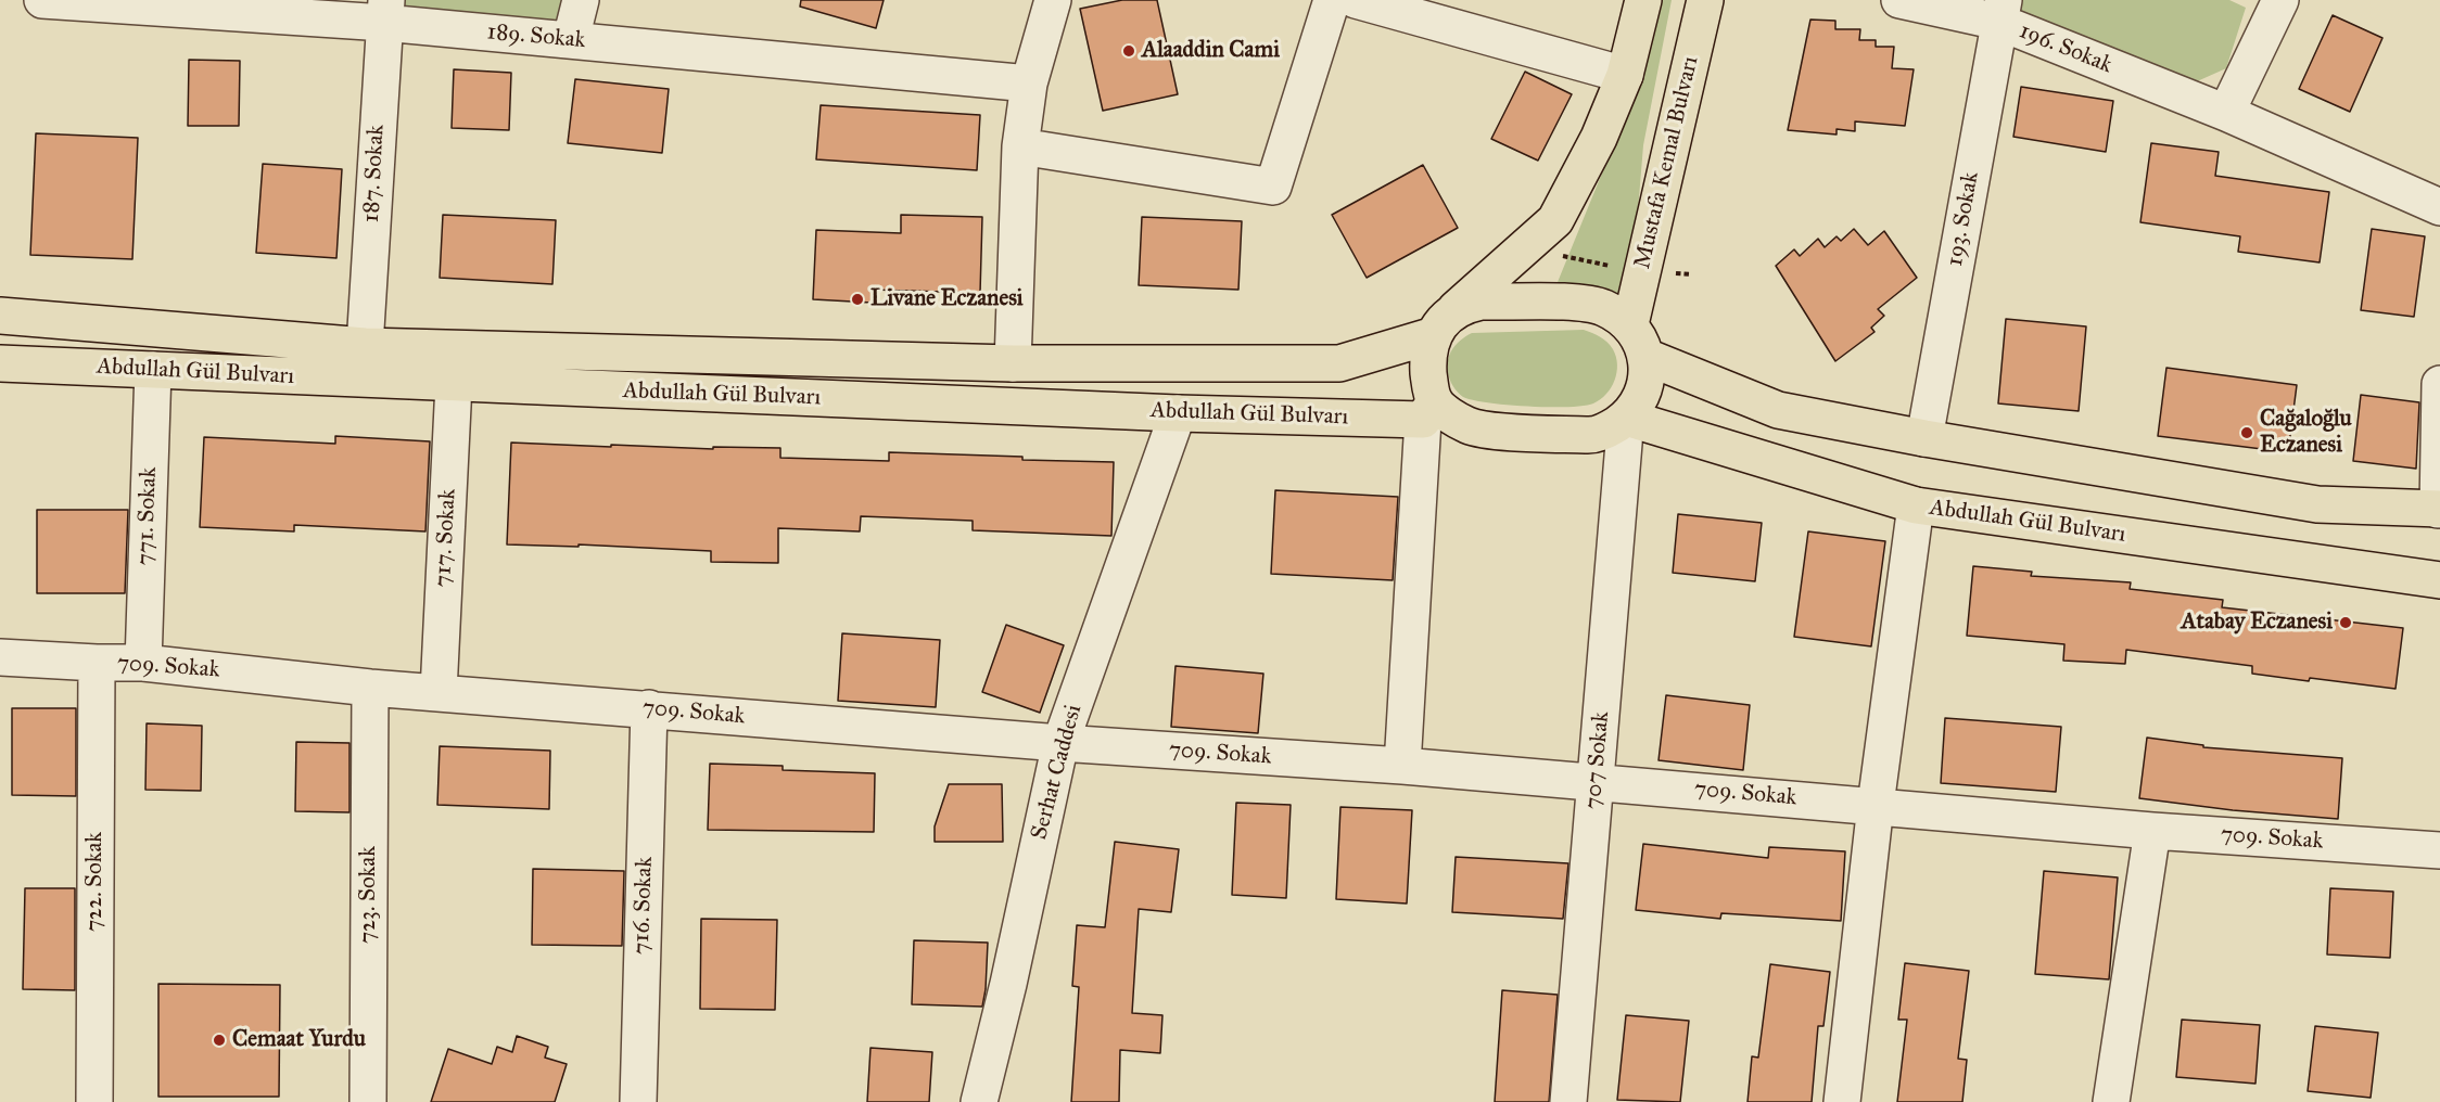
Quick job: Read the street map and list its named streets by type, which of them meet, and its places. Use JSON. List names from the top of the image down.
{
  "streets": {
    "main road": ["Mustafa Kemal Bulvarı", "Abdullah Gül Bulvarı"],
    "street": [
      "189. Sokak",
      "196. Sokak",
      "187. Sokak",
      "193. Sokak",
      "771. Sokak",
      "717. Sokak",
      "709. Sokak",
      "707 Sokak",
      "Serhat Caddesi",
      "722. Sokak",
      "723. Sokak",
      "716. Sokak"
    ]
  },
  "crossings": [
    ["189. Sokak", "187. Sokak"],
    ["196. Sokak", "193. Sokak"],
    ["Mustafa Kemal Bulvarı", "Abdullah Gül Bulvarı"],
    ["Mustafa Kemal Bulvarı", "707 Sokak"],
    ["187. Sokak", "Abdullah Gül Bulvarı"],
    ["Abdullah Gül Bulvarı", "771. Sokak"],
    ["Abdullah Gül Bulvarı", "717. Sokak"],
    ["Abdullah Gül Bulvarı", "707 Sokak"],
    ["Abdullah Gül Bulvarı", "Serhat Caddesi"],
    ["771. Sokak", "709. Sokak"],
    ["717. Sokak", "709. Sokak"],
    ["709. Sokak", "707 Sokak"],
    ["709. Sokak", "Serhat Caddesi"],
    ["709. Sokak", "722. Sokak"],
    ["709. Sokak", "723. Sokak"],
    ["709. Sokak", "716. Sokak"]
  ],
  "places": [
    "Alaaddin Cami",
    "Livane Eczanesi",
    "Cağaloğlu Eczanesi",
    "Atabay Eczanesi",
    "Cemaat Yurdu"
  ]
}
